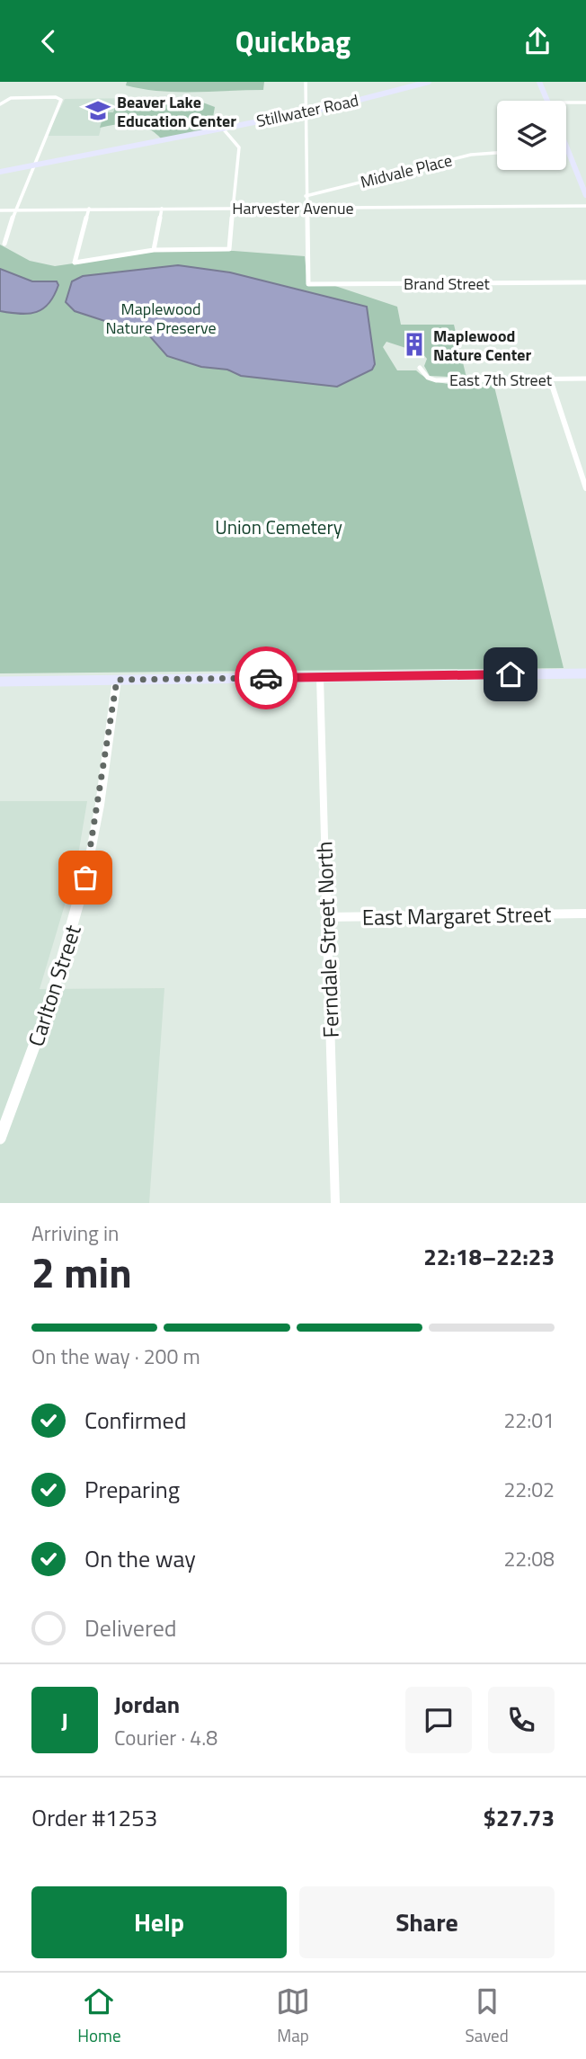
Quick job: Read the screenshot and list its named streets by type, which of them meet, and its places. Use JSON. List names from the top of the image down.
{
  "streets": {
    "main road": ["Stillwater Road"],
    "street": [
      "Midvale Place",
      "Harvester Avenue",
      "Brand Street",
      "East 7th Street",
      "East Margaret Street",
      "Ferndale Street North",
      "Carlton Street"
    ]
  },
  "crossings": [
    ["Harvester Avenue", "Brand Street"],
    ["East Margaret Street", "Ferndale Street North"]
  ],
  "parks": ["Maplewood Nature Preserve", "Union Cemetery"],
  "places": {
    "school or university": ["Beaver Lake Education Center"],
    "building": ["Maplewood Nature Center"]
  },
  "page": {
    "header": "Quickbag",
    "heading": ["2 min", "Arriving in", "22:18–22:23"],
    "panel": [
      "Jordan",
      "Courier · 4.8",
      "Order #1253",
      "$27.73"
    ],
    "bar": "On the way · 200 m",
    "list": [
      ["Confirmed", "22:01"],
      ["Preparing", "22:02"],
      ["On the way", "22:08"],
      "Delivered"
    ],
    "round": "J",
    "buttons": ["Help", "Share"],
    "tabs": ["Home", "Map", "Saved"]
  }
}
